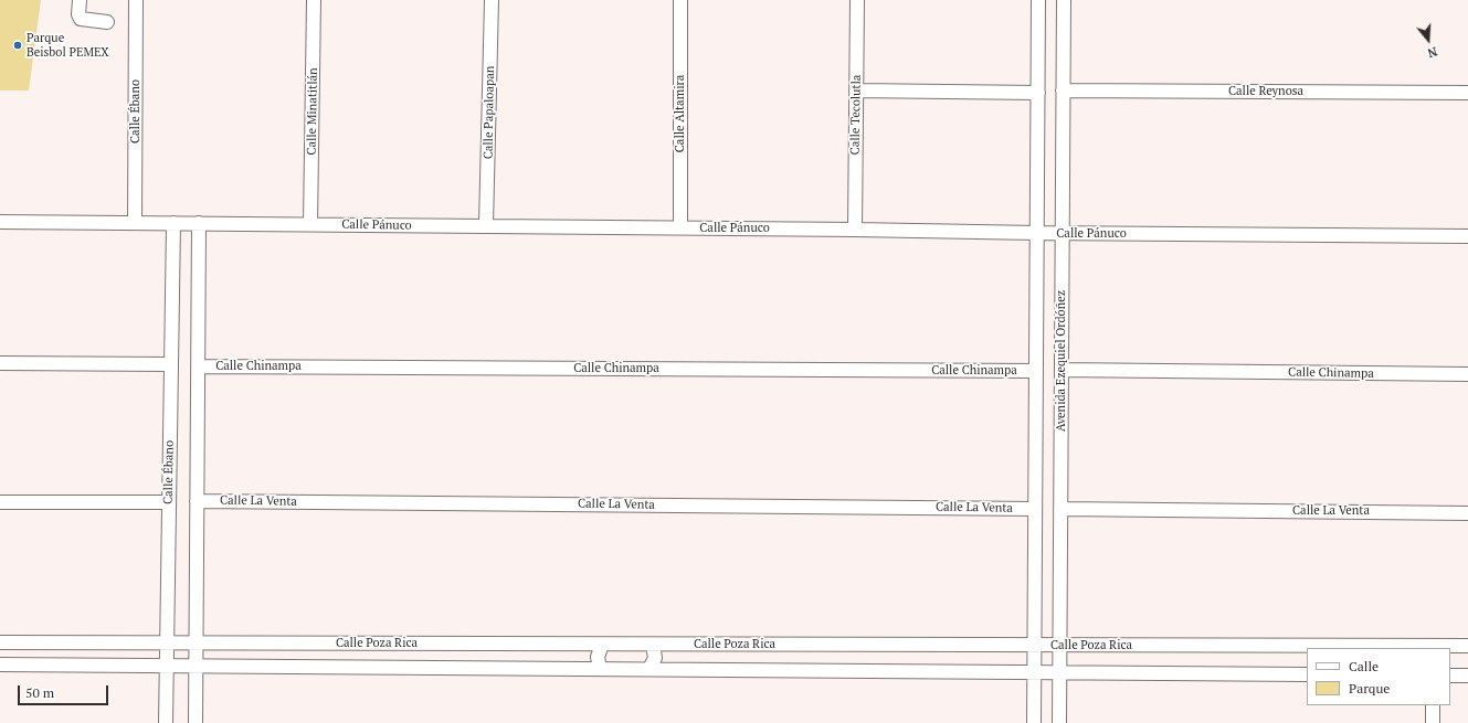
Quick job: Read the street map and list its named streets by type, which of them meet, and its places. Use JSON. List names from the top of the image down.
{
  "streets": {
    "street": [
      "Calle Reynosa",
      "Calle Ébano",
      "Calle Minatitlán",
      "Calle Papaloapan",
      "Calle Altamira",
      "Calle Tecolutla",
      "Calle Pánuco",
      "Avenida Ezequiel Ordóñez",
      "Calle Chinampa",
      "Calle La Venta",
      "Calle Poza Rica"
    ]
  },
  "crossings": [
    ["Calle Reynosa", "Avenida Ezequiel Ordóñez"],
    ["Calle Ébano", "Calle Pánuco"],
    ["Calle Ébano", "Calle Poza Rica"],
    ["Calle Minatitlán", "Calle Pánuco"],
    ["Calle Papaloapan", "Calle Pánuco"],
    ["Calle Altamira", "Calle Pánuco"],
    ["Calle Tecolutla", "Calle Pánuco"],
    ["Calle Pánuco", "Avenida Ezequiel Ordóñez"],
    ["Avenida Ezequiel Ordóñez", "Calle Chinampa"],
    ["Avenida Ezequiel Ordóñez", "Calle La Venta"],
    ["Avenida Ezequiel Ordóñez", "Calle Poza Rica"]
  ],
  "places": ["Parque Beisbol PEMEX"],
  "legend": ["Calle", "Parque"],
  "scale_bar": "50 m",
  "north": "bottom"
}
